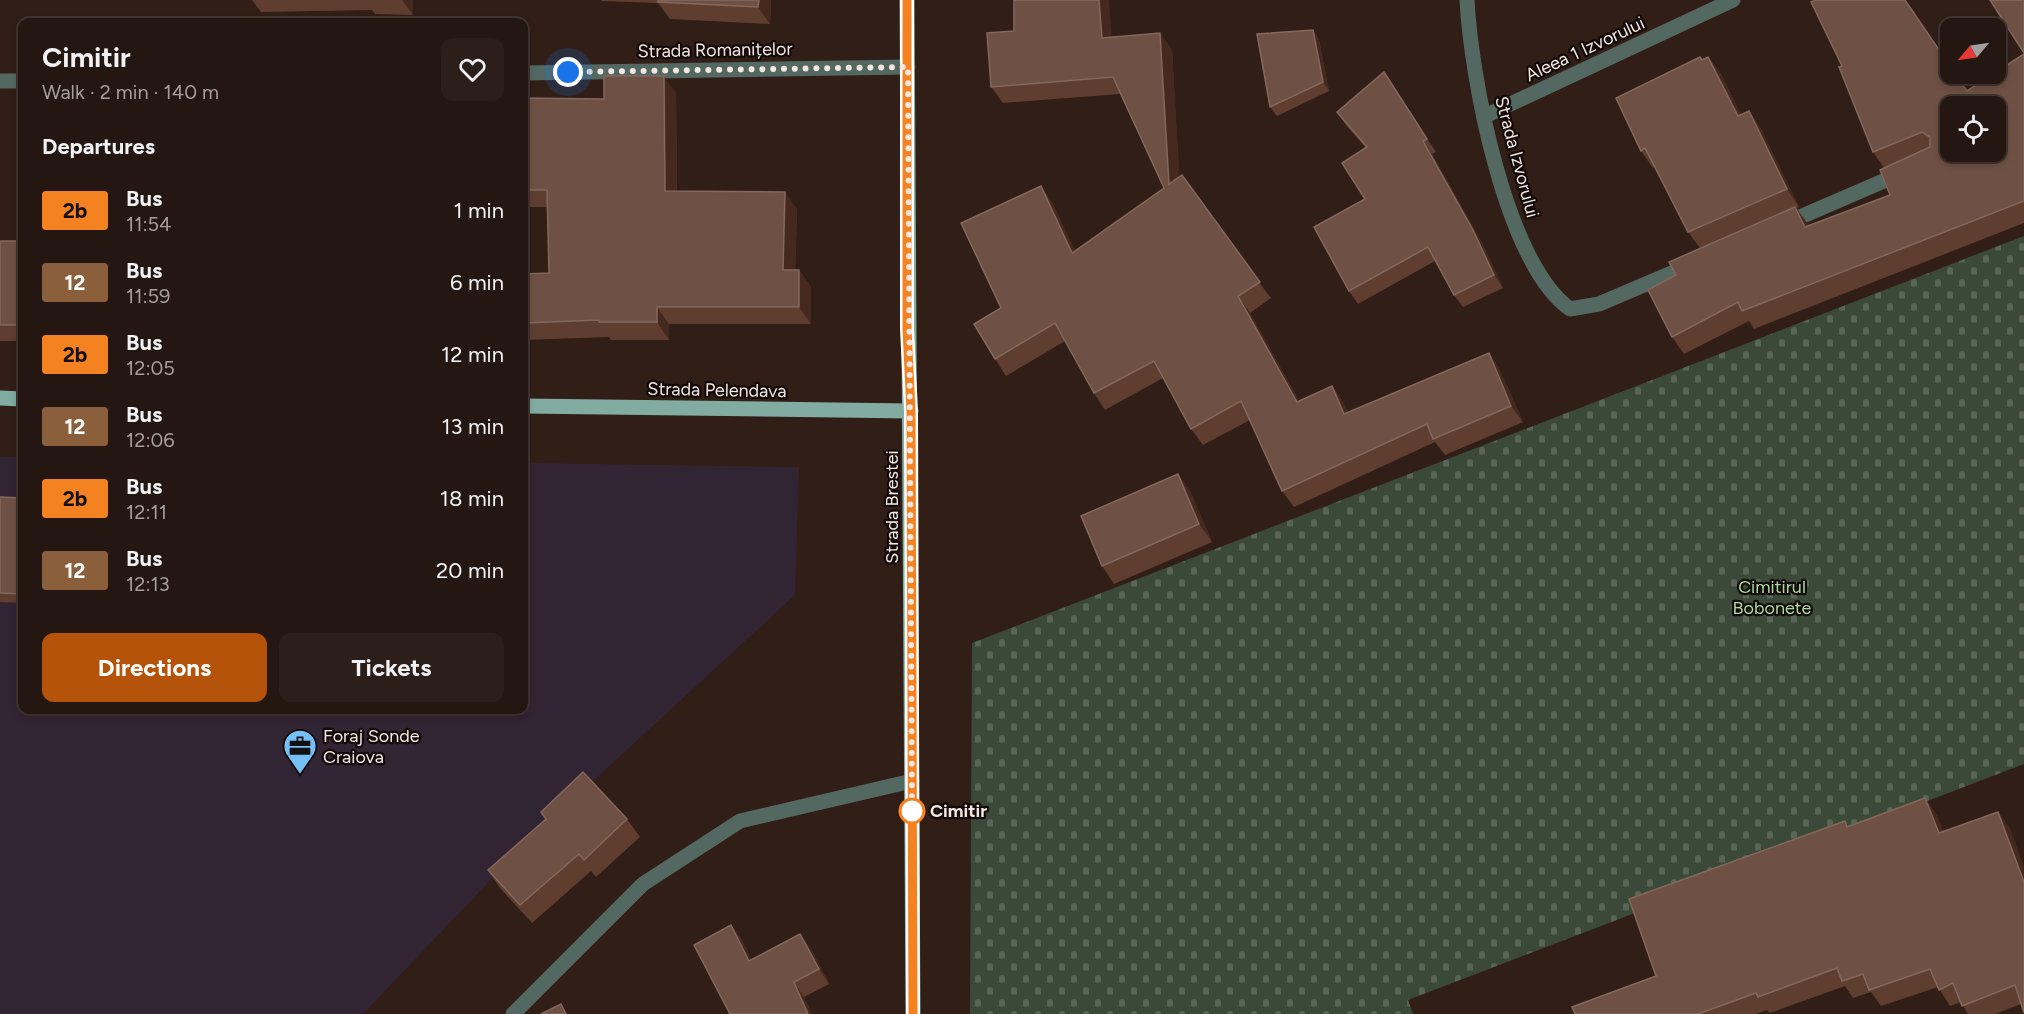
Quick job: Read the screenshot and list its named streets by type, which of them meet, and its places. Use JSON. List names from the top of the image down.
{
  "streets": {
    "main road": ["Strada Pelendava", "Strada Brestei"],
    "street": ["Aleea 1 Izvorului", "Strada Romanițelor", "Strada Izvorului"]
  },
  "crossings": [
    ["Aleea 1 Izvorului", "Strada Izvorului"],
    ["Strada Romanițelor", "Strada Brestei"],
    ["Strada Pelendava", "Strada Brestei"]
  ],
  "parks": ["Cimitirul Bobonete"],
  "places": {
    "office": ["Foraj Sonde Craiova"],
    "other": ["Cimitir"]
  },
  "lines": ["bus line 2b"],
  "north": "bottom left",
  "page": {
    "heading": [
      ["Cimitir", "Walk · 2 min · 140 m"],
      "Departures"
    ],
    "list": [
      {
        "mark": "2b",
        "name": "Bus",
        "note": "11:54",
        "value": "1 min"
      },
      {
        "mark": "12",
        "name": "Bus",
        "note": "11:59",
        "value": "6 min"
      },
      {
        "mark": "2b",
        "name": "Bus",
        "note": "12:05",
        "value": "12 min"
      },
      {
        "mark": "12",
        "name": "Bus",
        "note": "12:06",
        "value": "13 min"
      },
      {
        "mark": "2b",
        "name": "Bus",
        "note": "12:11",
        "value": "18 min"
      },
      {
        "mark": "12",
        "name": "Bus",
        "note": "12:13",
        "value": "20 min"
      }
    ],
    "buttons": ["Directions", "Tickets"]
  }
}
